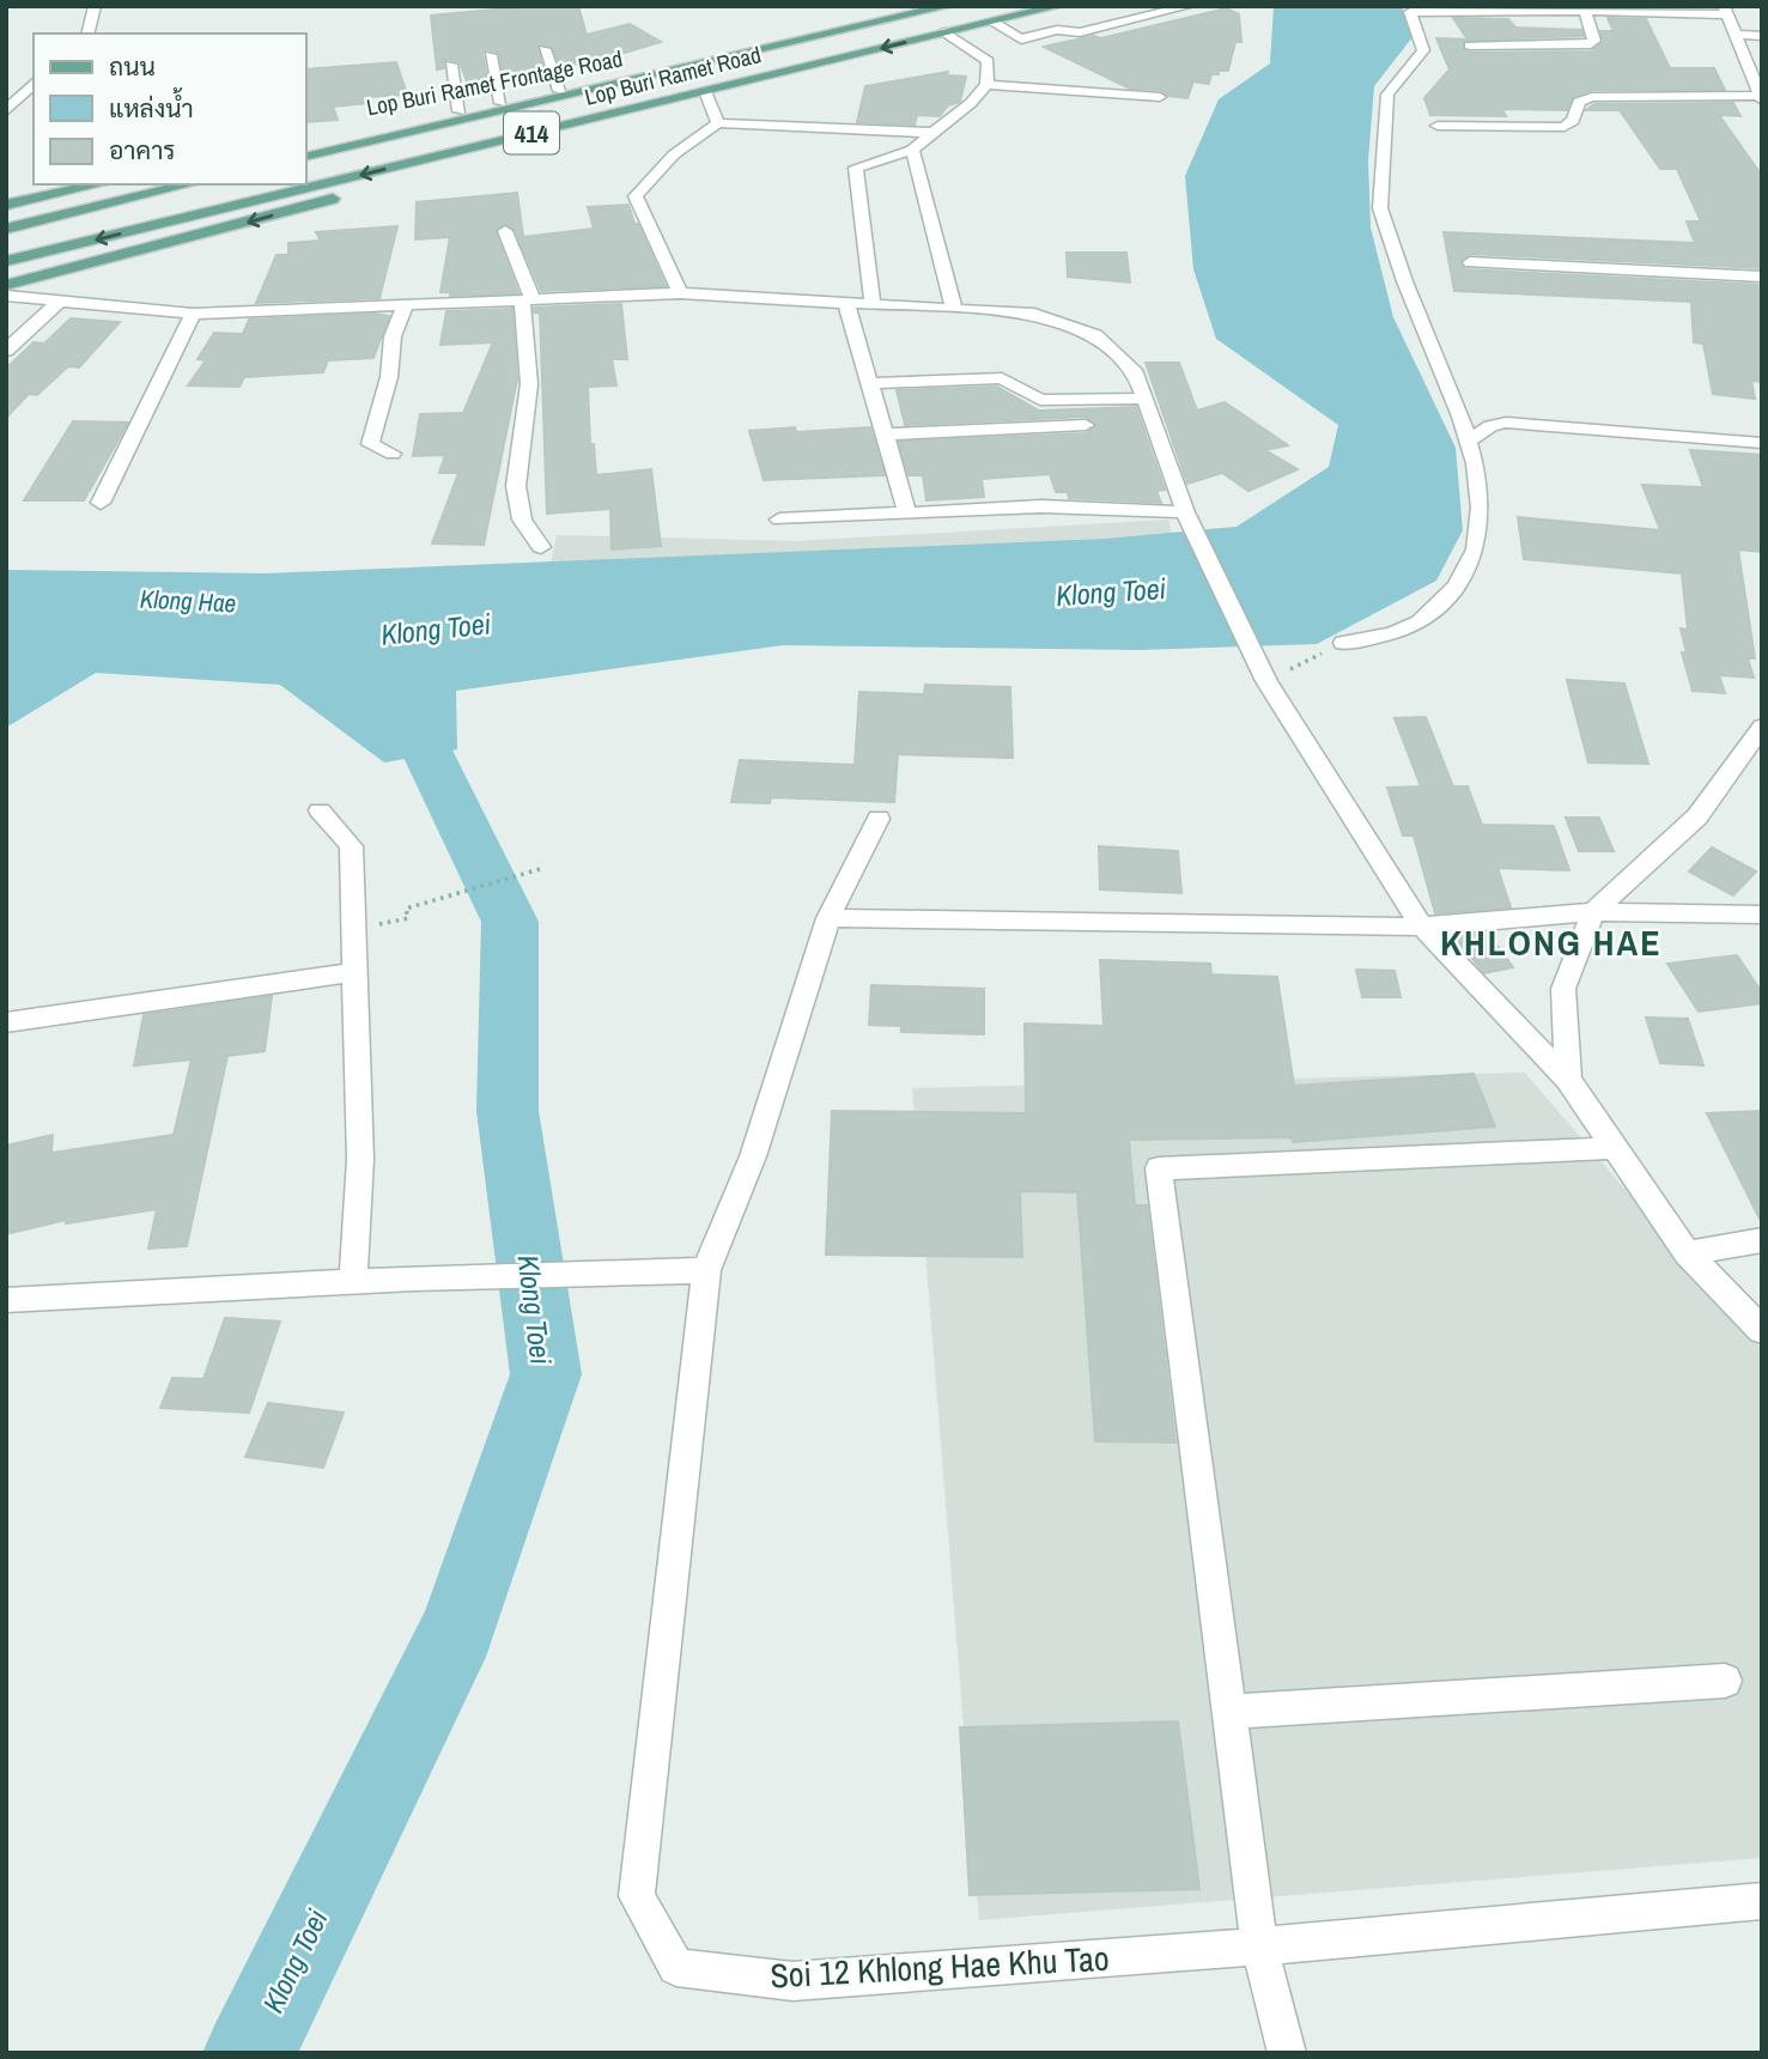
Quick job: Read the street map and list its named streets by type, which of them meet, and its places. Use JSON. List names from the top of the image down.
{
  "streets": {
    "main road": ["Lop Buri Ramet Road", "Lop Buri Ramet Frontage Road", "414"],
    "street": ["Soi 12 Khlong Hae Khu Tao"]
  },
  "crossings": [
    ["Lop Buri Ramet Road", "Lop Buri Ramet Frontage Road"],
    ["Lop Buri Ramet Road", "414"]
  ],
  "districts": ["KHLONG HAE"],
  "water": ["Klong Toei", "Klong Hae"],
  "legend": ["ถนน", "แหล่งน้ำ", "อาคาร"]
}
